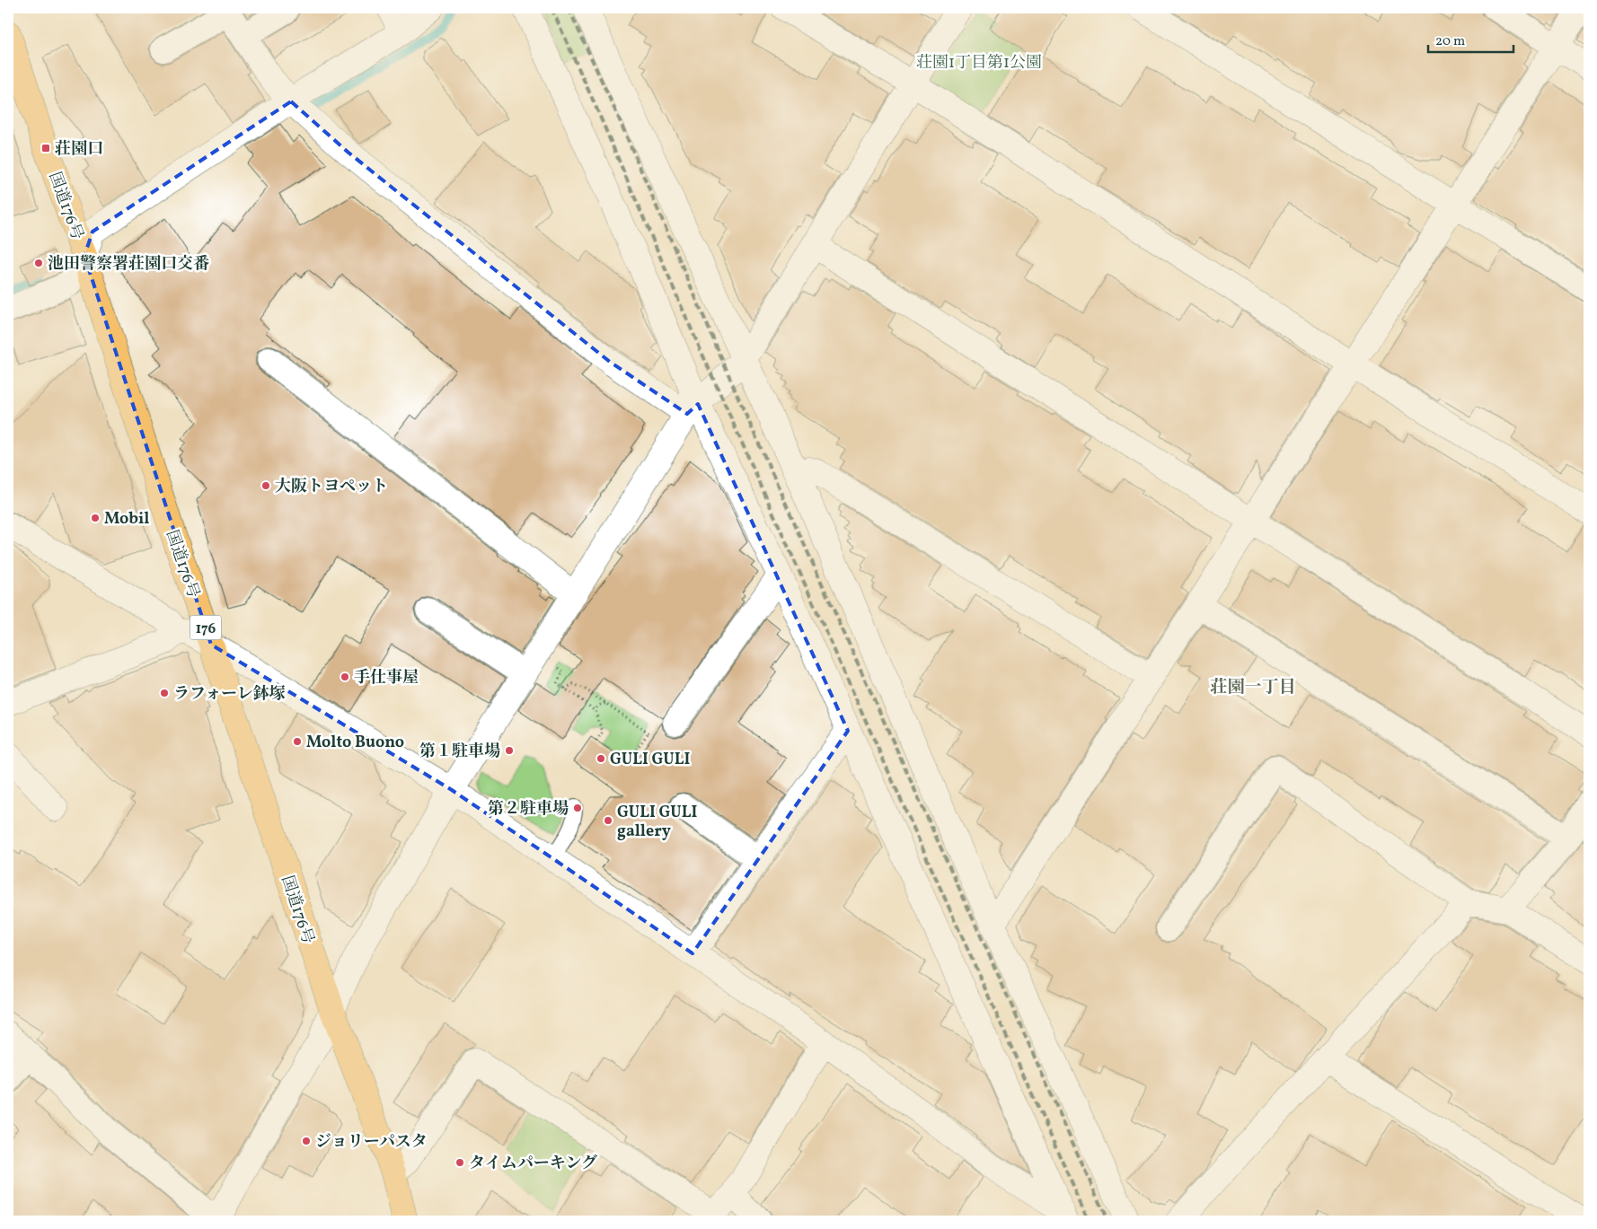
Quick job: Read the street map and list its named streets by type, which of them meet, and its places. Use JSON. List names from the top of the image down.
{
  "streets": {
    "highway": ["国道176号", "176"]
  },
  "districts": ["荘園一丁目"],
  "parks": ["荘園1丁目第1公園"],
  "places": {
    "transit": ["荘園口"],
    "other": [
      "池田警察署荘園口交番",
      "大阪トヨペット",
      "Mobil",
      "手仕事屋",
      "ラフォーレ鉢塚",
      "Molto Buono",
      "第１駐車場",
      "GULI GULI",
      "第２駐車場",
      "GULI GULI gallery",
      "ジョリーパスタ",
      "タイムパーキング"
    ]
  },
  "scale_bar": "20 m"
}
